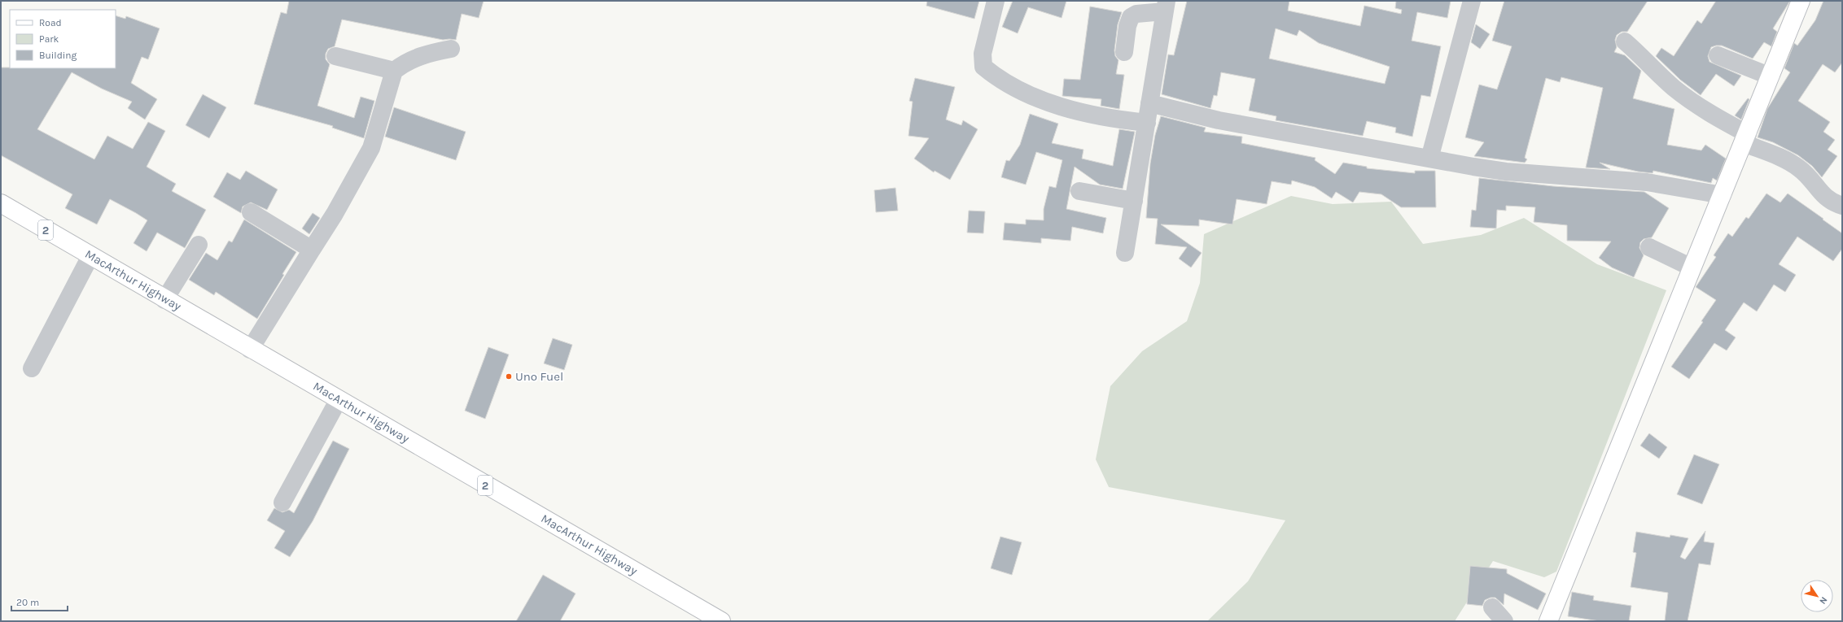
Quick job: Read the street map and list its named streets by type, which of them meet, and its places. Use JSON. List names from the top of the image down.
{
  "streets": {
    "main road": ["2", "MacArthur Highway"]
  },
  "places": ["Uno Fuel"],
  "legend": ["Road", "Park", "Building"],
  "scale_bar": "20 m",
  "north": "bottom right"
}
